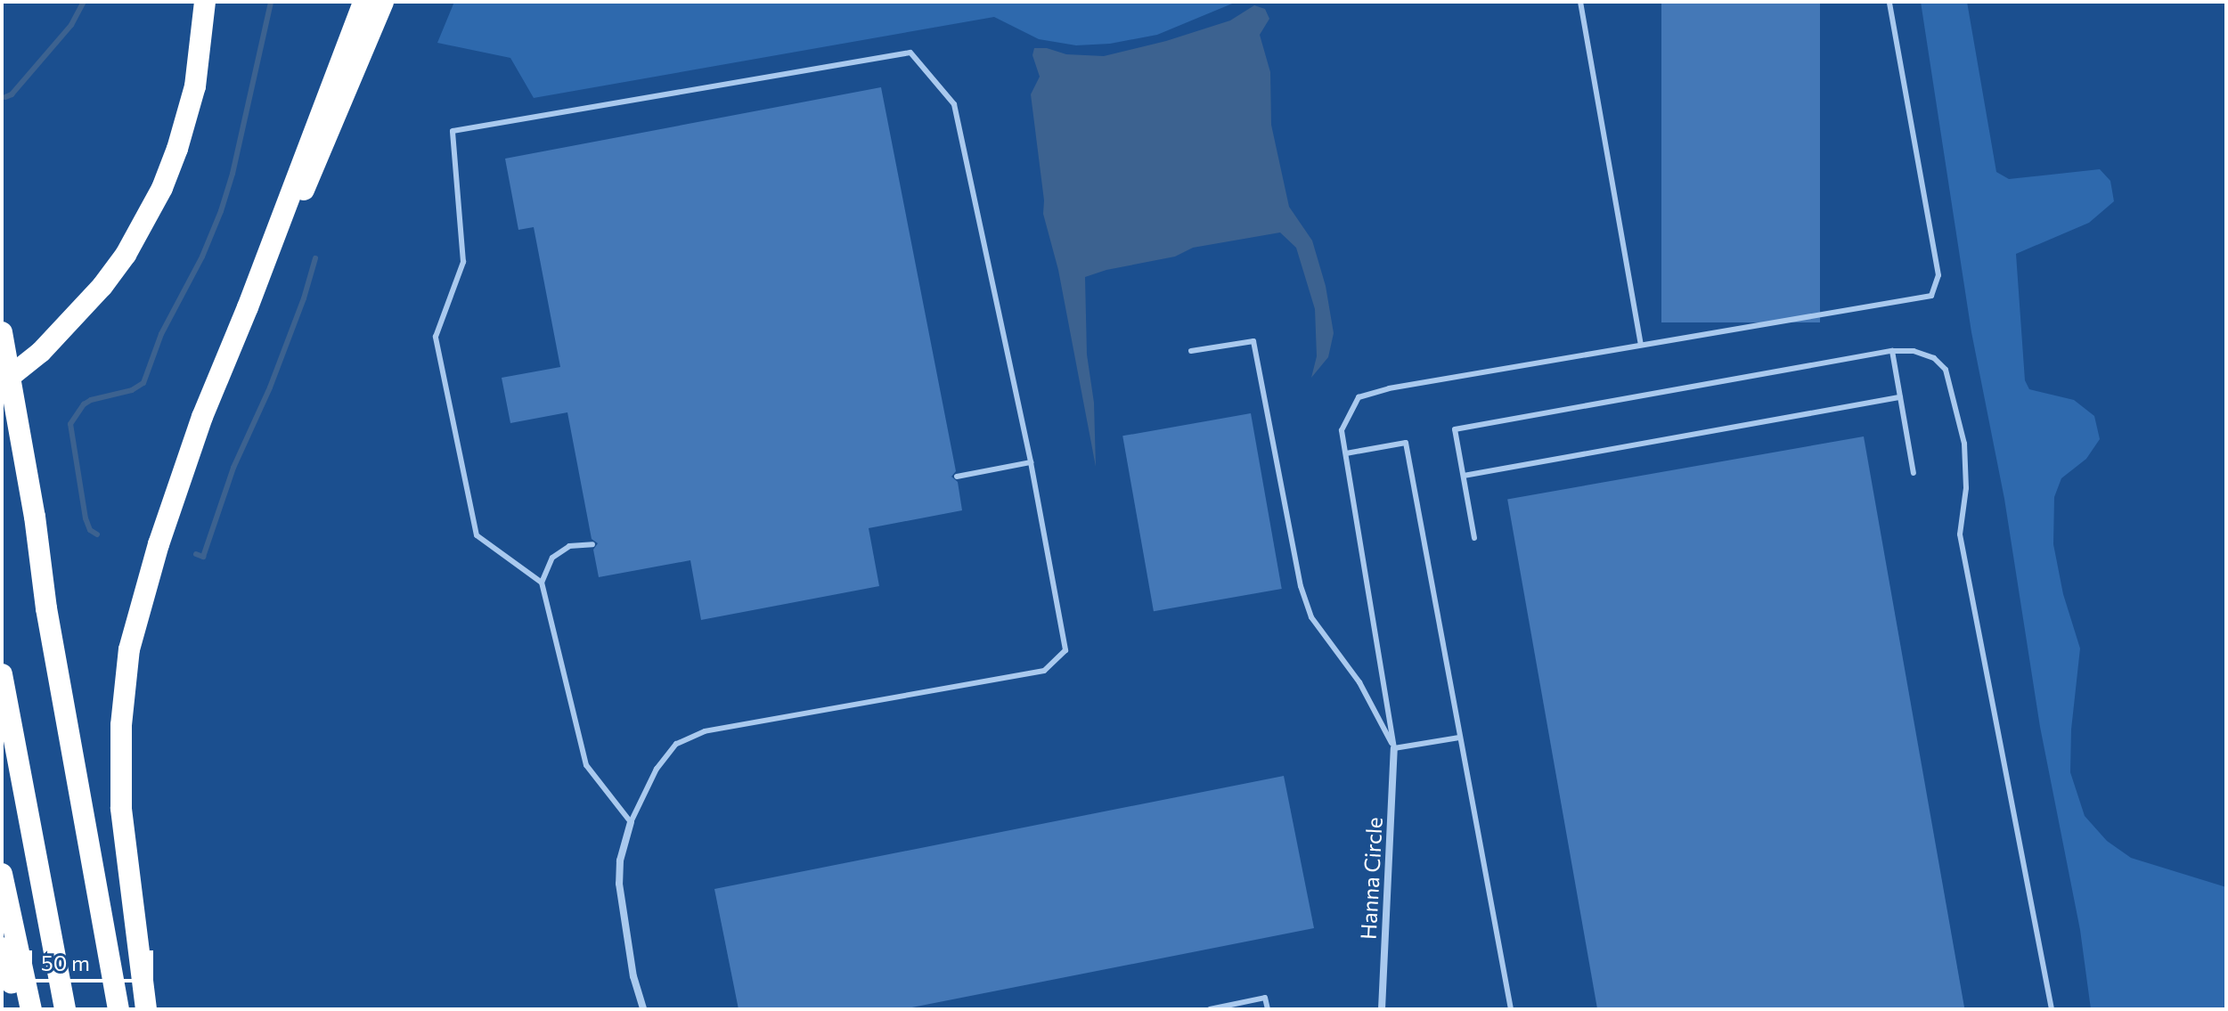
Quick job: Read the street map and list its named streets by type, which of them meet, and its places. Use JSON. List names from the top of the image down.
{
  "streets": {
    "street": ["Hanna Circle"]
  },
  "scale_bar": "50 m"
}
